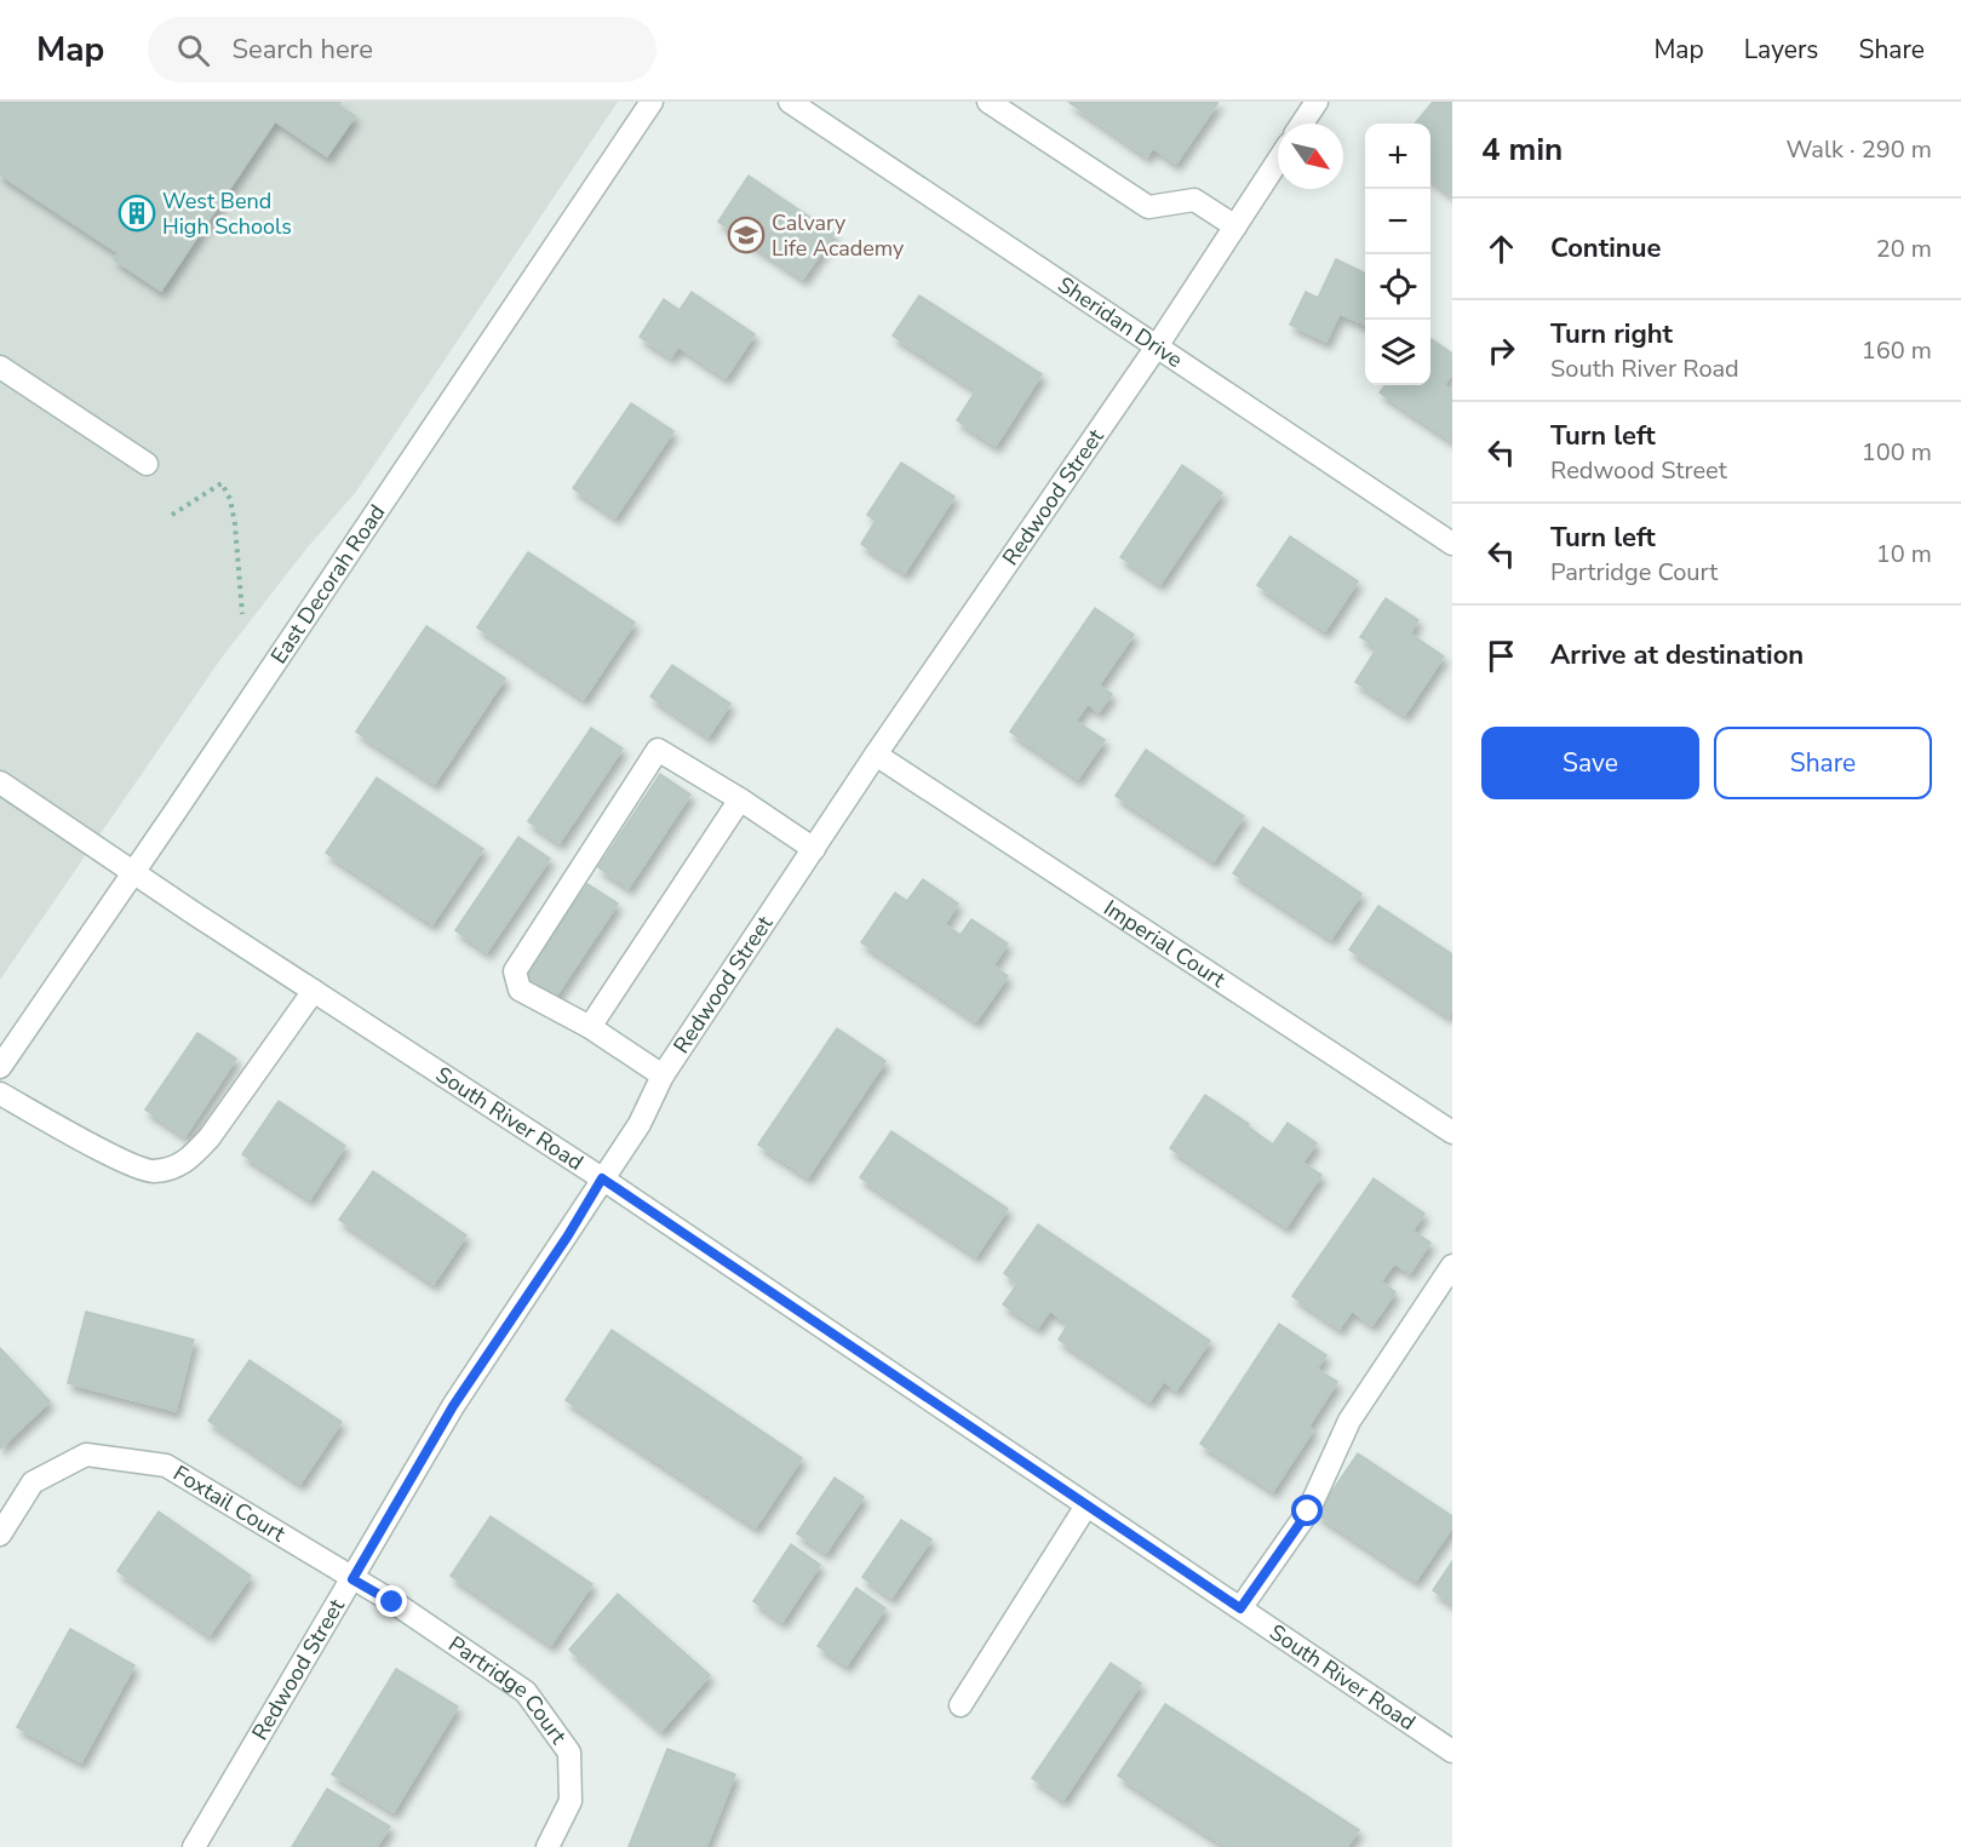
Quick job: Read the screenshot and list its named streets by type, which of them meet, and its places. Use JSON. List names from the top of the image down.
{
  "streets": {
    "street": [
      "Sheridan Drive",
      "Redwood Street",
      "East Decorah Road",
      "Imperial Court",
      "South River Road",
      "Foxtail Court",
      "Partridge Court"
    ]
  },
  "crossings": [
    ["Sheridan Drive", "Redwood Street"],
    ["Redwood Street", "Imperial Court"],
    ["Redwood Street", "South River Road"],
    ["Redwood Street", "Foxtail Court"],
    ["Redwood Street", "Partridge Court"],
    ["East Decorah Road", "South River Road"],
    ["Foxtail Court", "Partridge Court"]
  ],
  "places": {
    "building": ["West Bend High Schools"],
    "school or university": ["Calvary Life Academy"]
  },
  "north": "bottom right",
  "page": {
    "header": "Map",
    "search": "Search here",
    "nav": ["Map", "Layers", "Share"],
    "heading": ["4 min", "Walk · 290 m"],
    "map_buttons": ["+", "−"],
    "list": [
      ["Continue", "20 m"],
      ["Turn right", "South River Road", "160 m"],
      ["Turn left", "Redwood Street", "100 m"],
      ["Turn left", "Partridge Court", "10 m"],
      "Arrive at destination"
    ],
    "buttons": ["Save", "Share"]
  }
}
